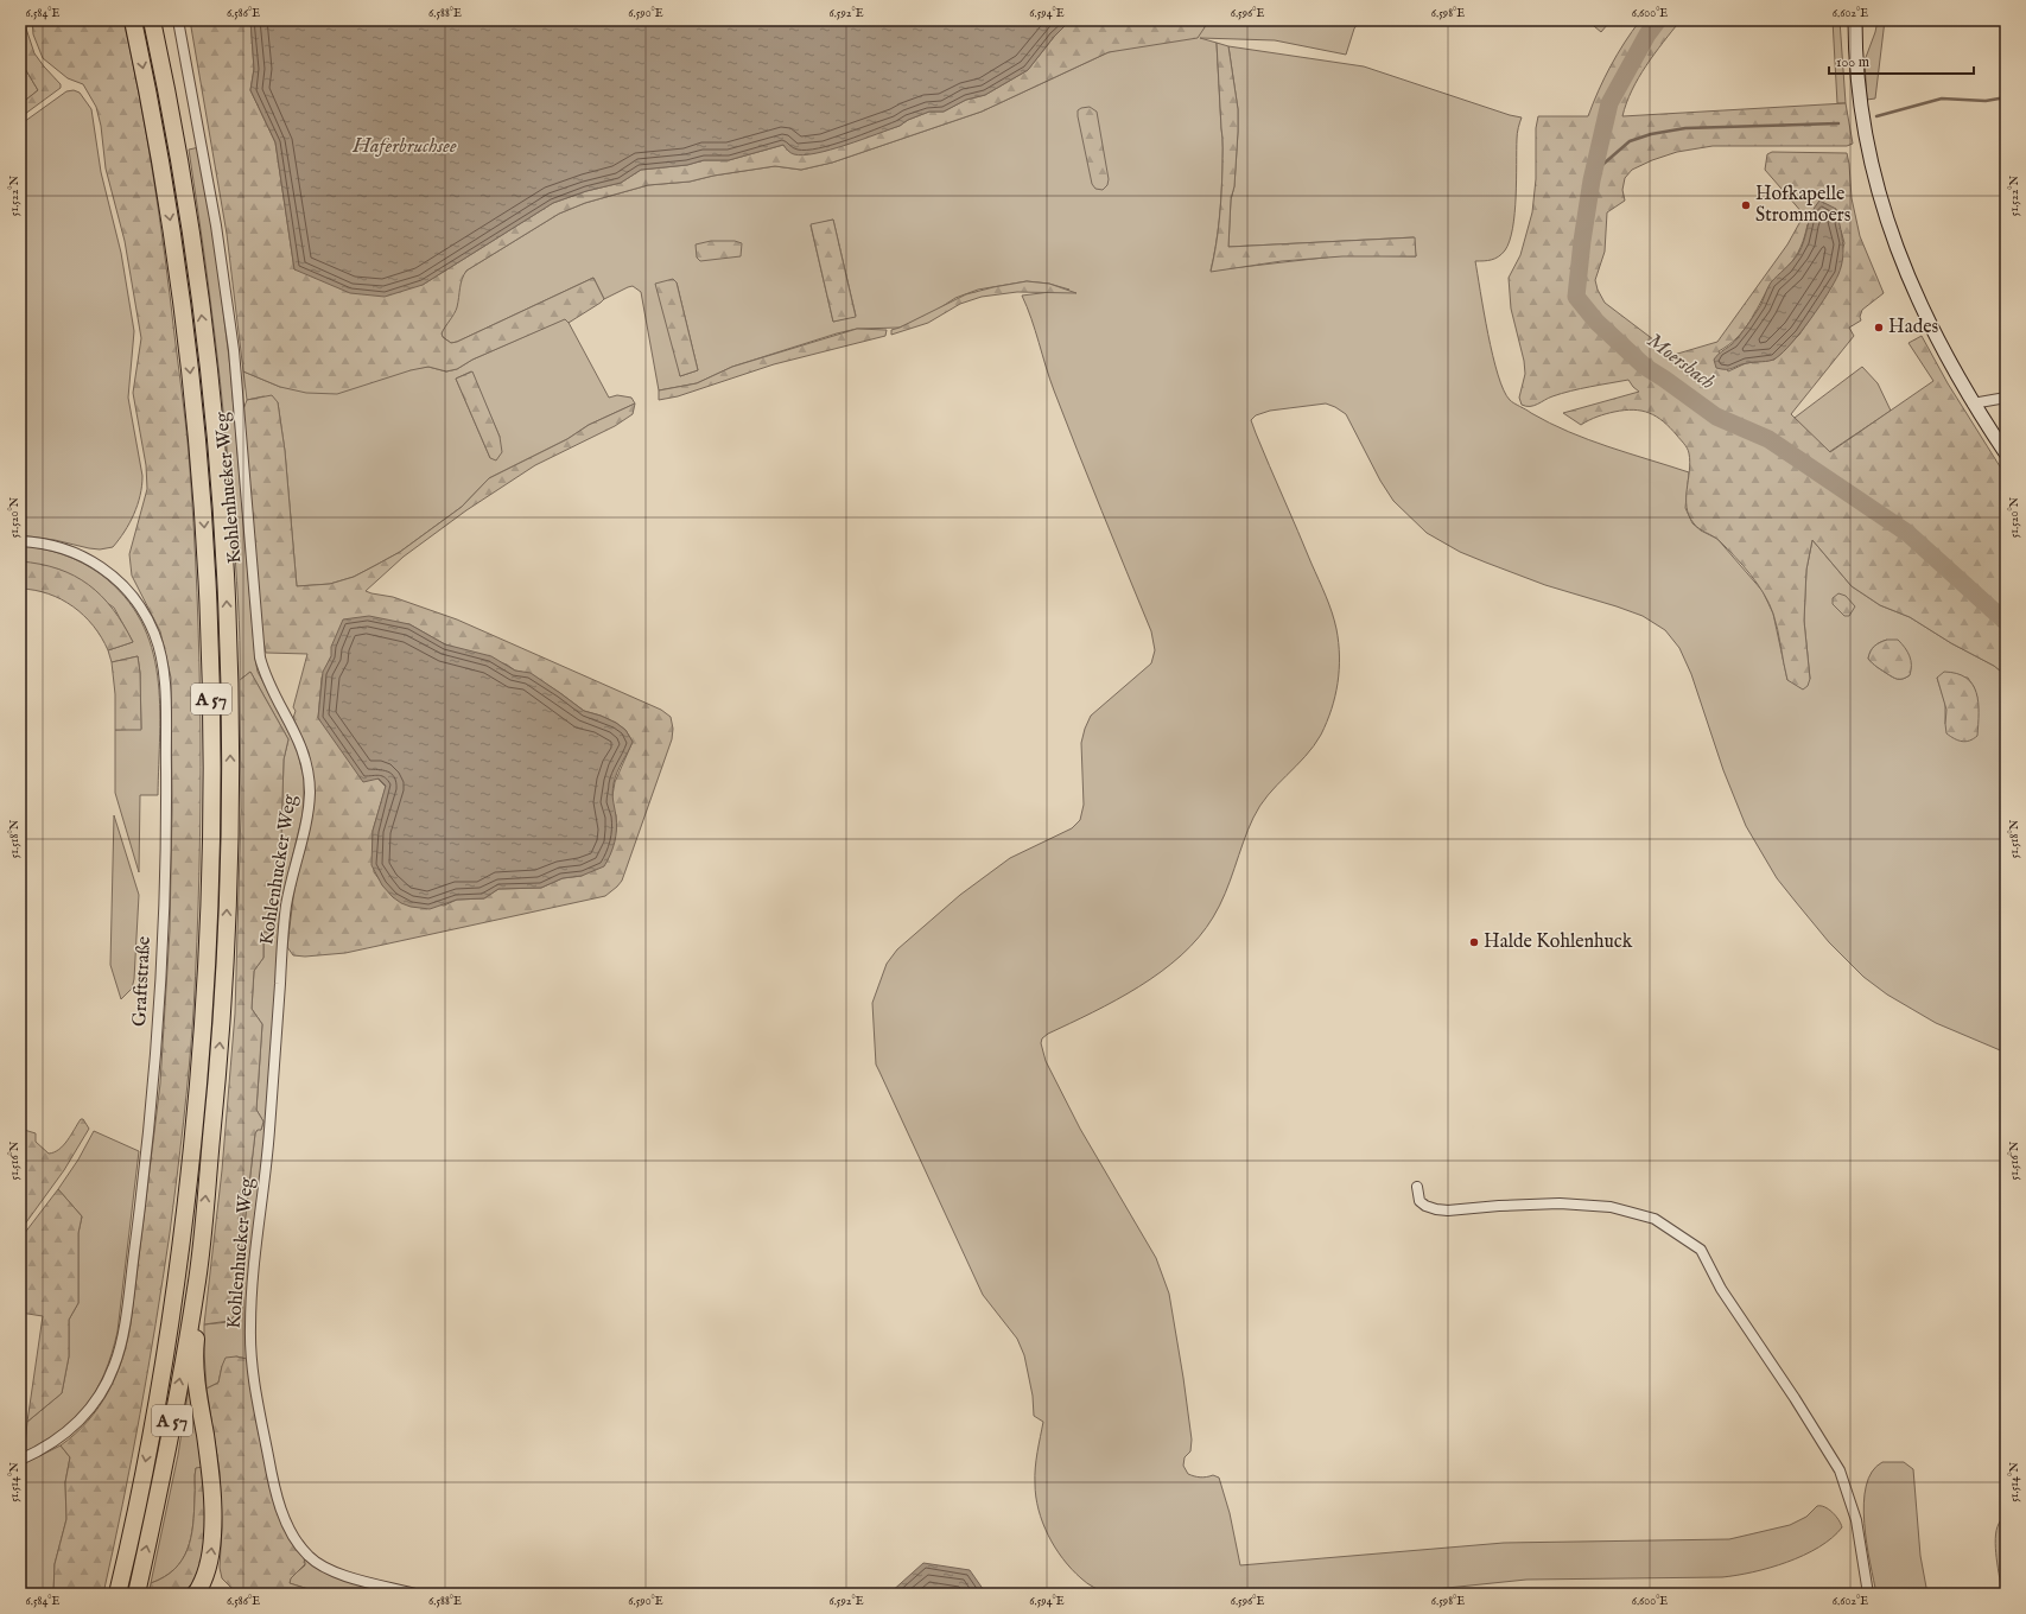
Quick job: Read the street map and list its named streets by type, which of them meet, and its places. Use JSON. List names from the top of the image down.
{
  "streets": {
    "highway": ["A 57"],
    "street": ["Kohlenhucker Weg", "Graftstraße"]
  },
  "water": ["Haferbruchsee", "Moersbach"],
  "places": ["Hofkapelle Strommoers", "Hades", "Halde Kohlenhuck"],
  "scale_bar": "100 m",
  "coordinates": [
    "6.584°E",
    "6.586°E",
    "6.588°E",
    "6.590°E",
    "6.592°E",
    "6.594°E",
    "6.596°E",
    "6.598°E",
    "6.600°E",
    "6.602°E",
    "51.522°N",
    "51.520°N",
    "51.518°N",
    "51.516°N",
    "51.514°N"
  ]
}
